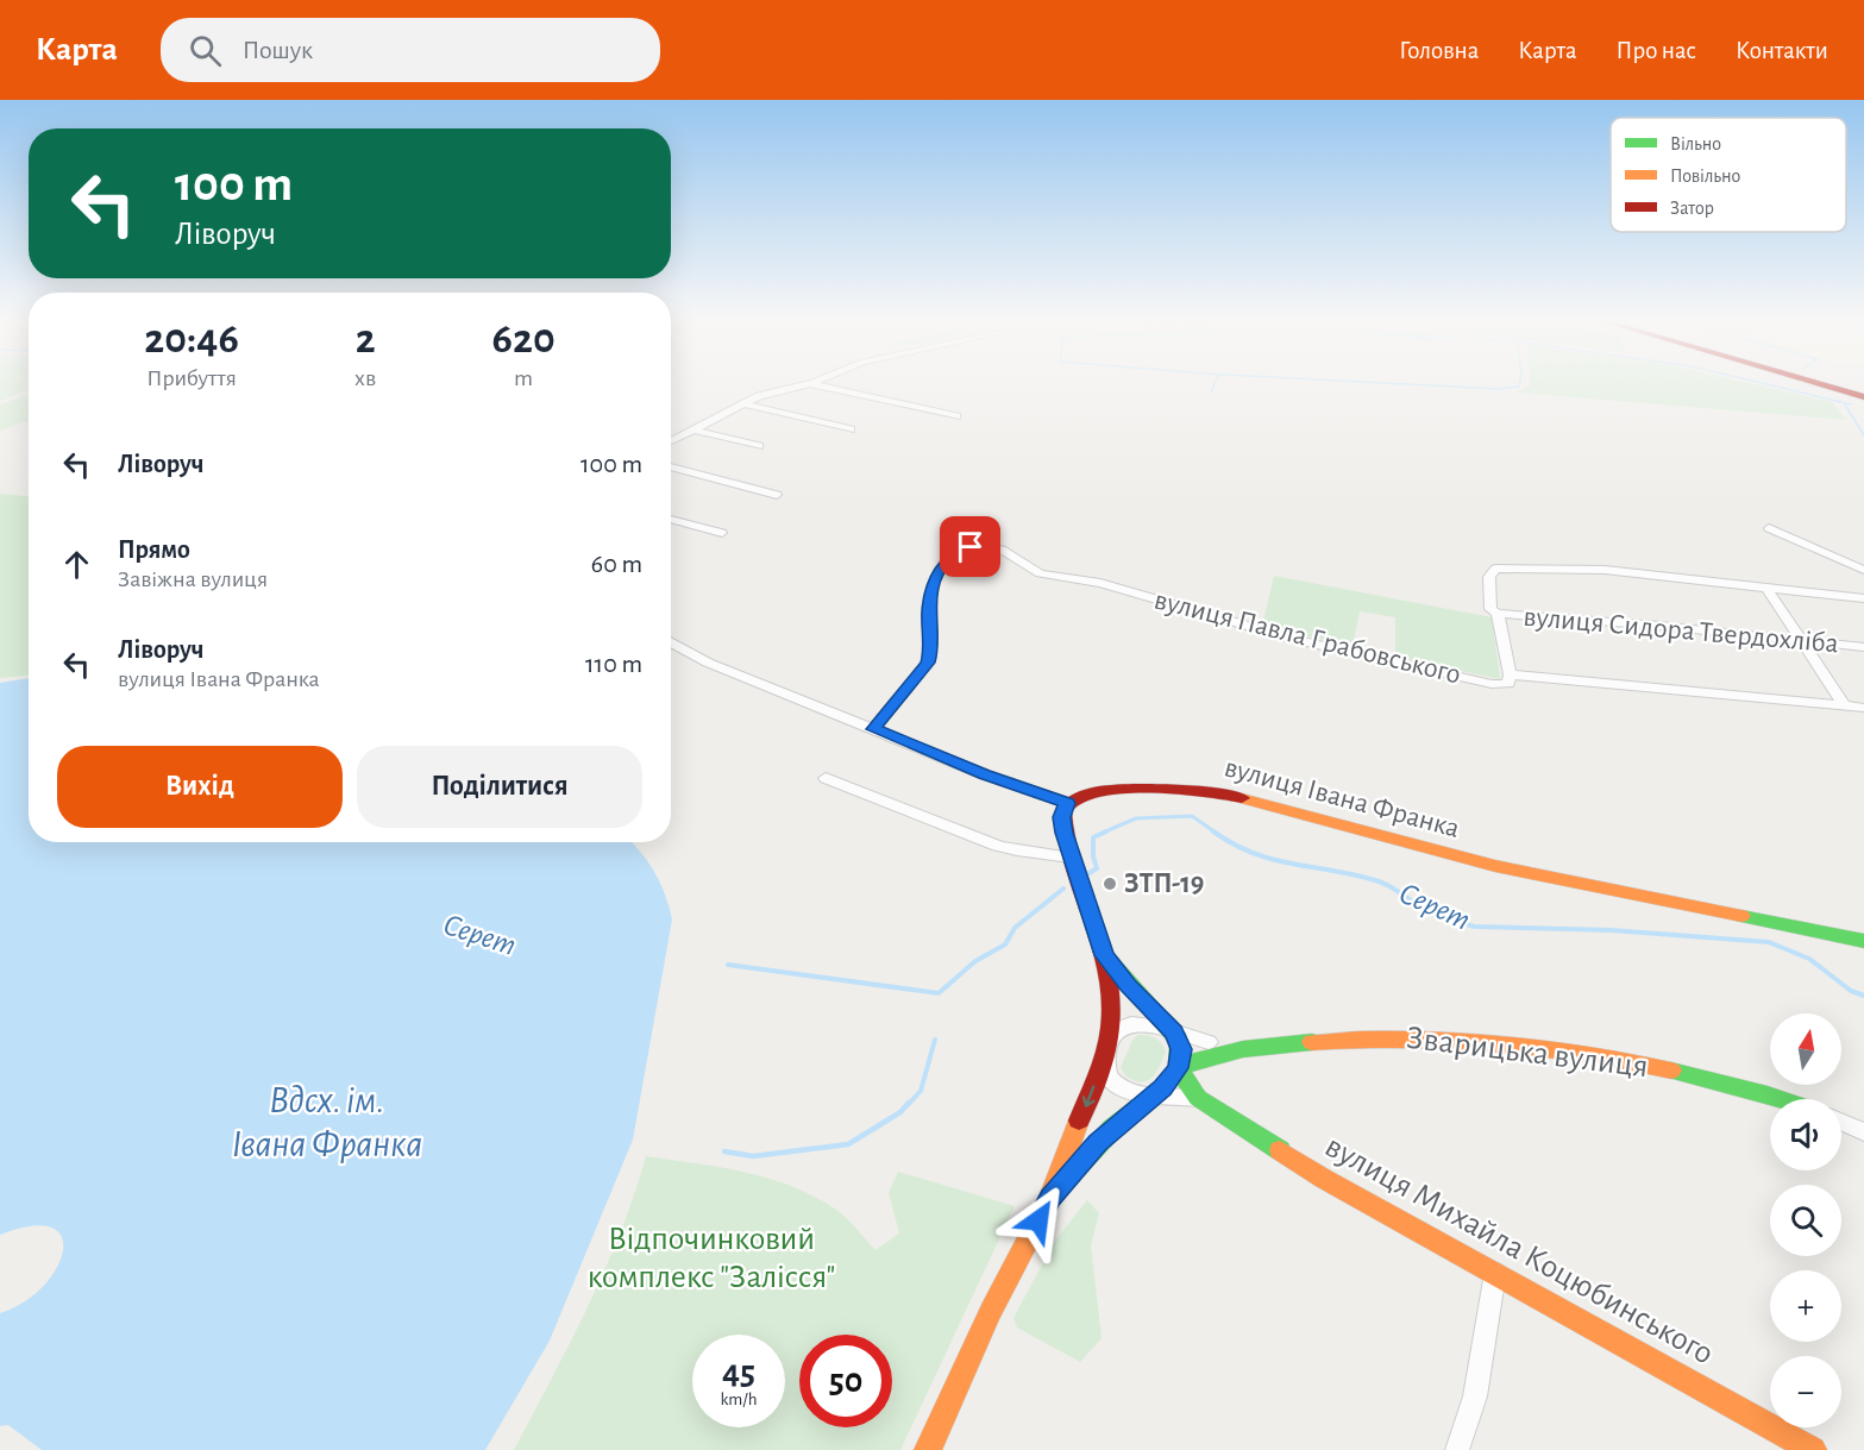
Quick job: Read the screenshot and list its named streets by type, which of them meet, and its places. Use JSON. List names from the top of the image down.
{
  "streets": {
    "main road": ["вулиця Івана Франка", "Зварицька вулиця", "вулиця Михайла Коцюбинського"],
    "street": ["вулиця Сидора Твердохліба", "вулиця Павла Грабовського"]
  },
  "water": ["Серет", "Вдсх. ім. Івана Франка"],
  "parks": ["Відпочинковий комплекс \"Залісся\""],
  "places": ["ЗТП-19"],
  "legend": ["Вільно", "Повільно", "Затор"],
  "north": "top",
  "page": {
    "header": "Карта",
    "search": "Пошук",
    "nav": [
      "Головна",
      "Карта",
      "Про нас",
      "Контакти"
    ],
    "turn": ["100 m", "Ліворуч"],
    "eta": [
      "20:46",
      "Прибуття",
      "2",
      "хв",
      "620",
      "m"
    ],
    "list": [
      {
        "name": "Ліворуч",
        "value": "100 m"
      },
      {
        "name": "Прямо",
        "note": "Завіжна вулиця",
        "value": "60 m"
      },
      {
        "name": "Ліворуч",
        "note": "вулиця Івана Франка",
        "value": "110 m"
      }
    ],
    "buttons": ["Вихід", "Поділитися"],
    "map_buttons": ["+", "−"],
    "speed": "45 km/h",
    "limit": "50"
  }
}
